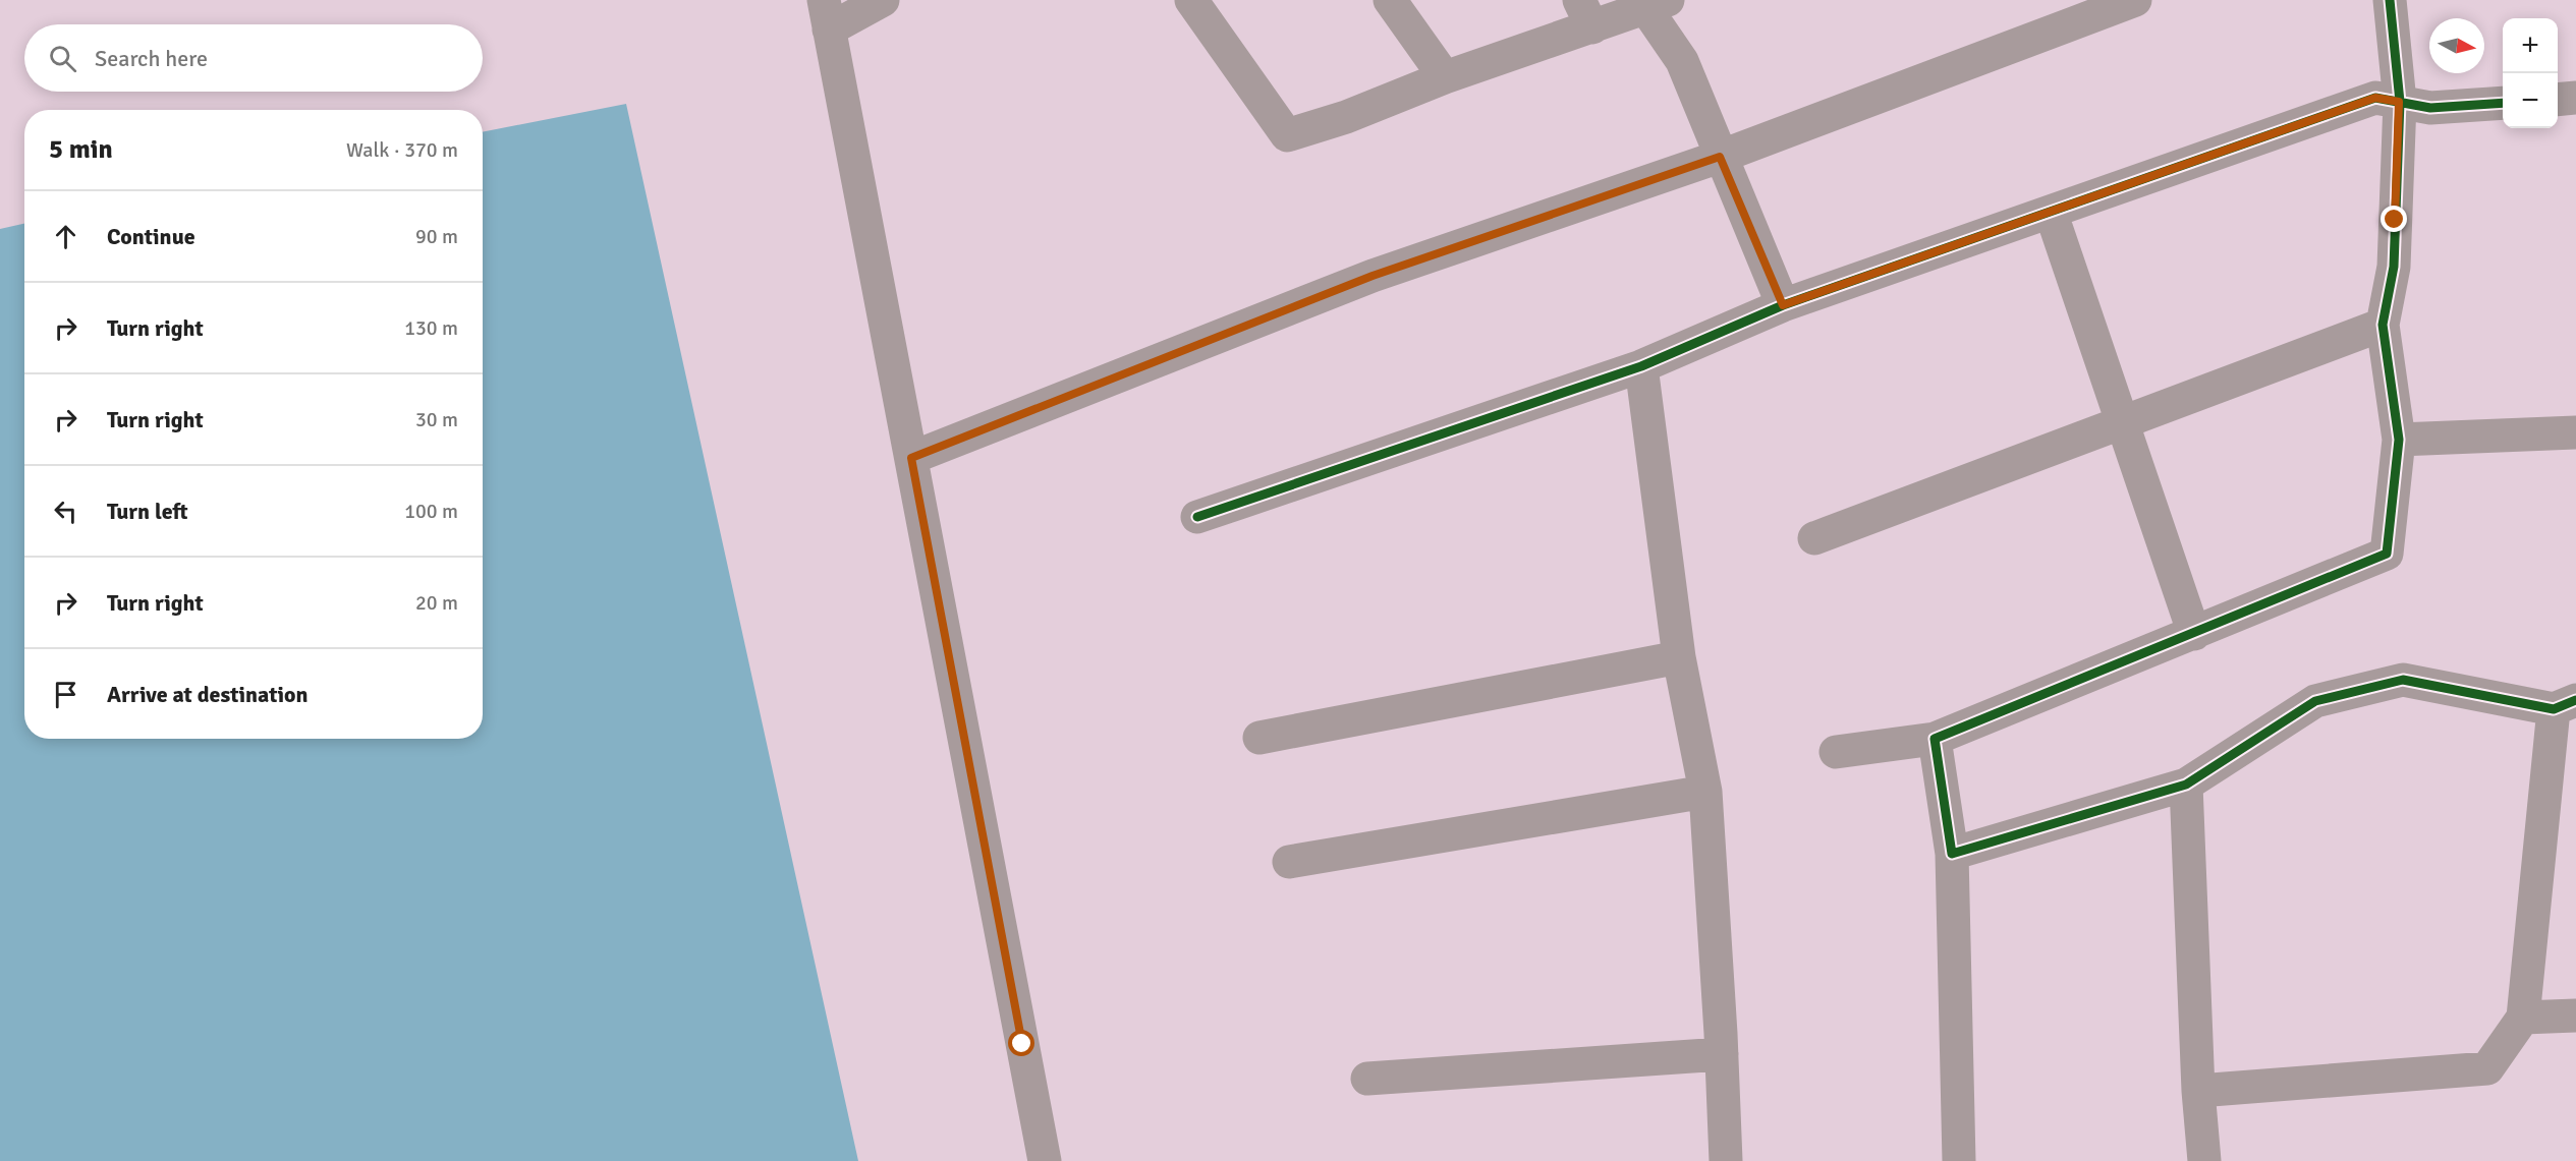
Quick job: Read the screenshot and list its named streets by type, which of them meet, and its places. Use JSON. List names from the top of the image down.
{
  "north": "right",
  "page": {
    "map_buttons": ["+", "−"],
    "search": "Search here",
    "heading": ["5 min", "Walk · 370 m"],
    "list": [
      ["Continue", "90 m"],
      ["Turn right", "130 m"],
      ["Turn right", "30 m"],
      ["Turn left", "100 m"],
      ["Turn right", "20 m"],
      "Arrive at destination"
    ]
  }
}
